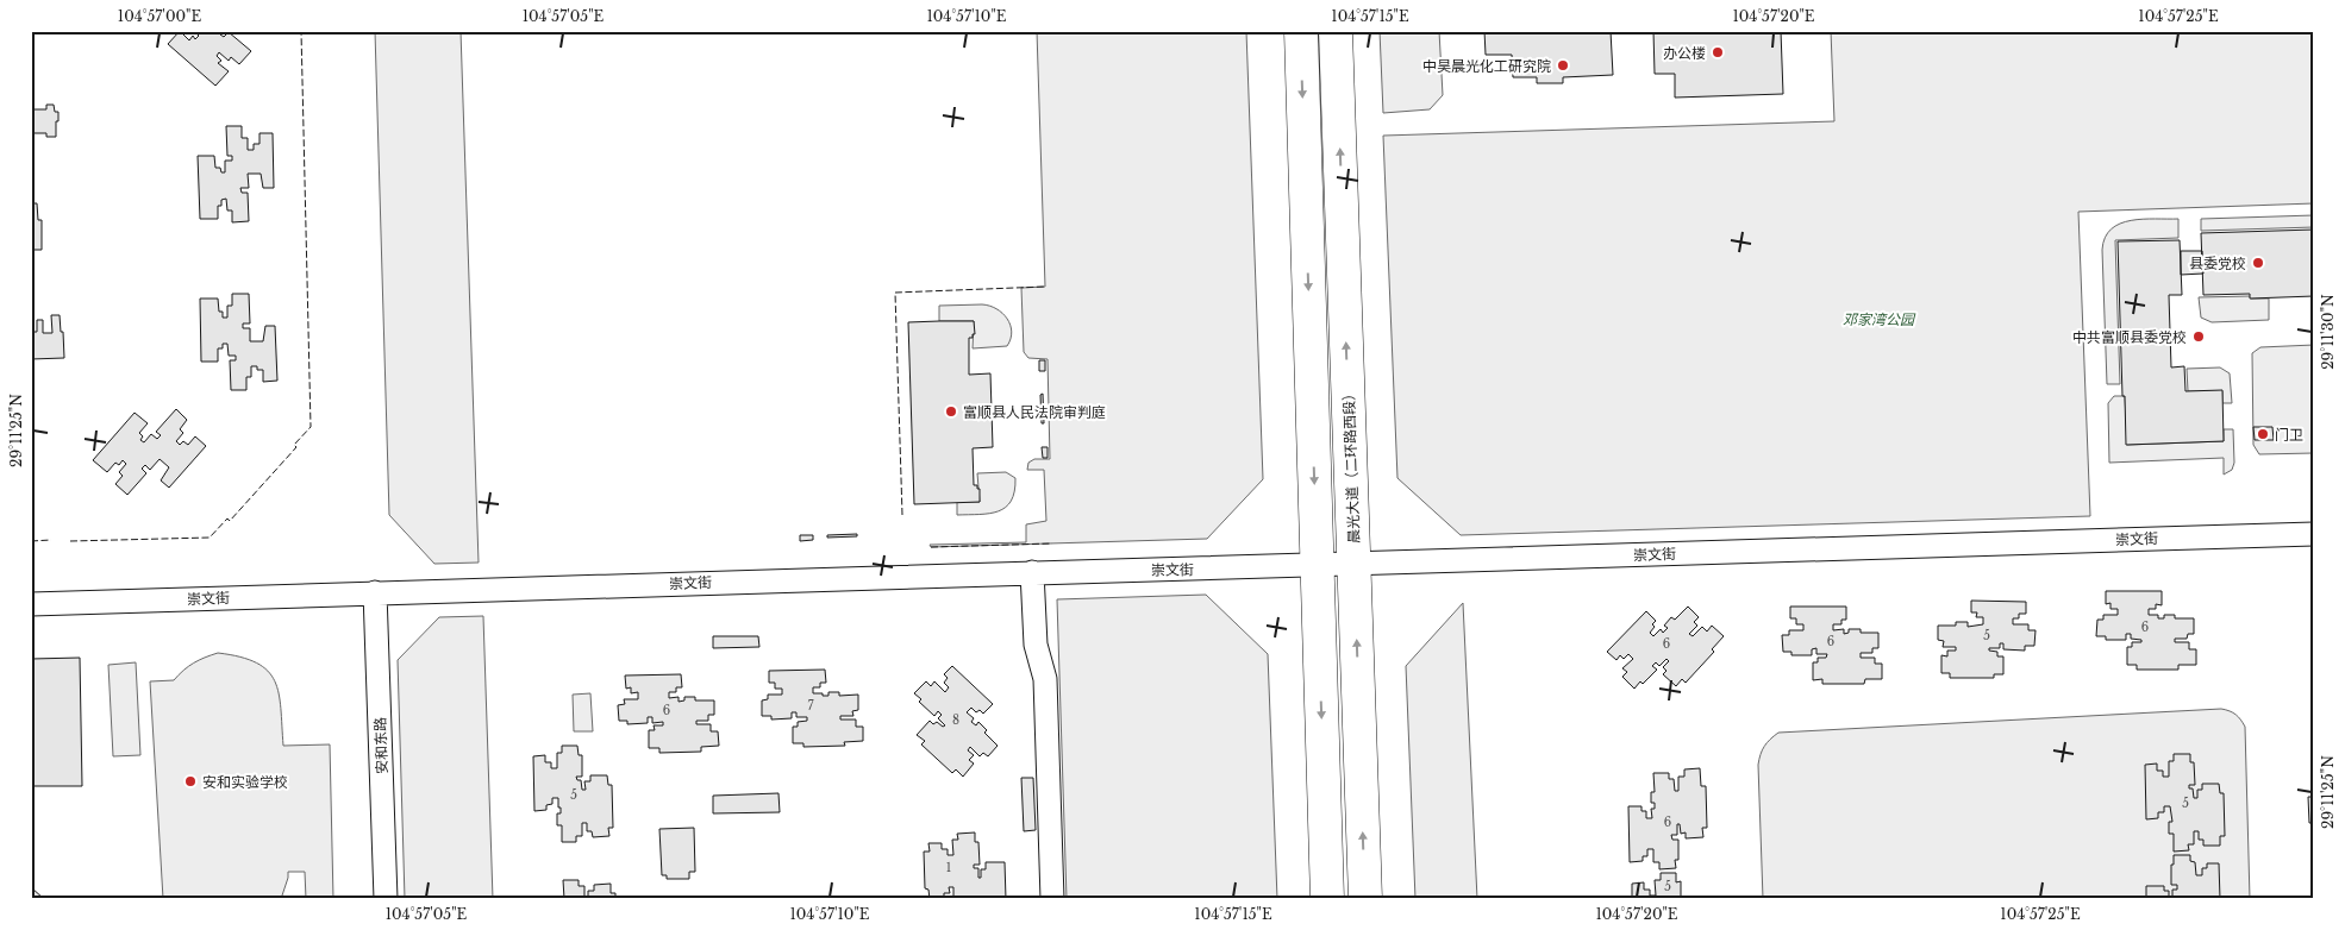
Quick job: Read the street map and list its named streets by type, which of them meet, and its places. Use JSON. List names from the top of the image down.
{
  "streets": {
    "highway": ["晨光大道（二环路西段）"],
    "street": ["崇文街", "安和东路"]
  },
  "crossings": [
    ["晨光大道（二环路西段）", "崇文街"],
    ["崇文街", "安和东路"]
  ],
  "parks": ["邓家湾公园"],
  "places": [
    "办公楼",
    "中昊晨光化工研究院",
    "县委党校",
    "中共富顺县委党校",
    "富顺县人民法院审判庭",
    "门卫",
    "安和实验学校"
  ],
  "house_numbers": [
    "6",
    "5",
    "6",
    "6",
    "7",
    "6",
    "8",
    "5",
    "5",
    "6",
    "1",
    "5"
  ],
  "coordinates": [
    "104°57'00\"E",
    "104°57'05\"E",
    "104°57'10\"E",
    "104°57'15\"E",
    "104°57'20\"E",
    "104°57'25\"E",
    "29°11'30\"N",
    "29°11'25\"N"
  ]
}
